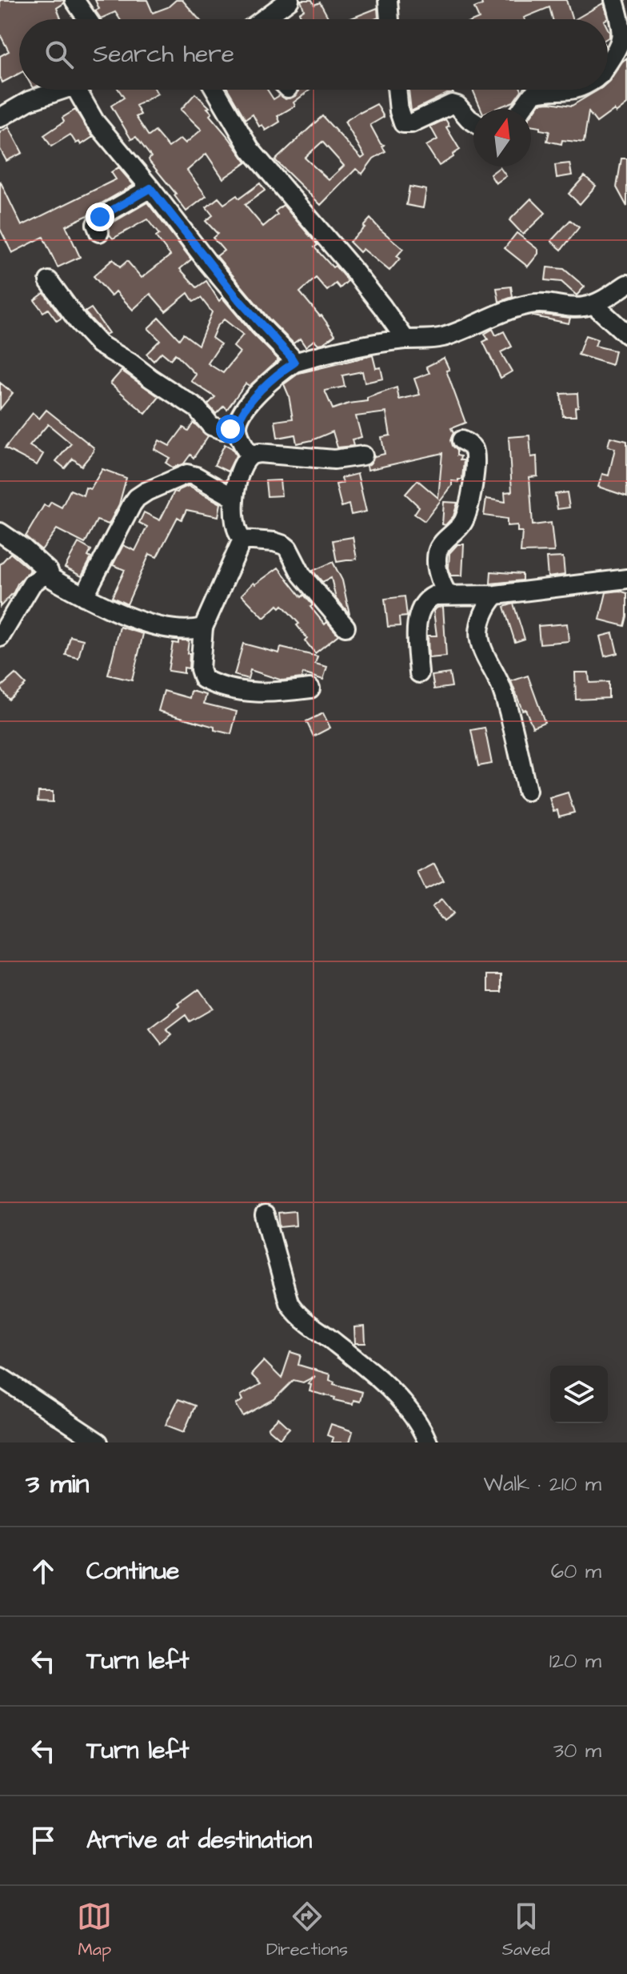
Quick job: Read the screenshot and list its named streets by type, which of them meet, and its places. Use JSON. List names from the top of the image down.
{
  "north": "top",
  "page": {
    "search": "Search here",
    "heading": ["3 min", "Walk · 210 m"],
    "list": [
      ["Continue", "60 m"],
      ["Turn left", "120 m"],
      ["Turn left", "30 m"],
      "Arrive at destination"
    ],
    "nav": ["Map", "Directions", "Saved"]
  }
}
